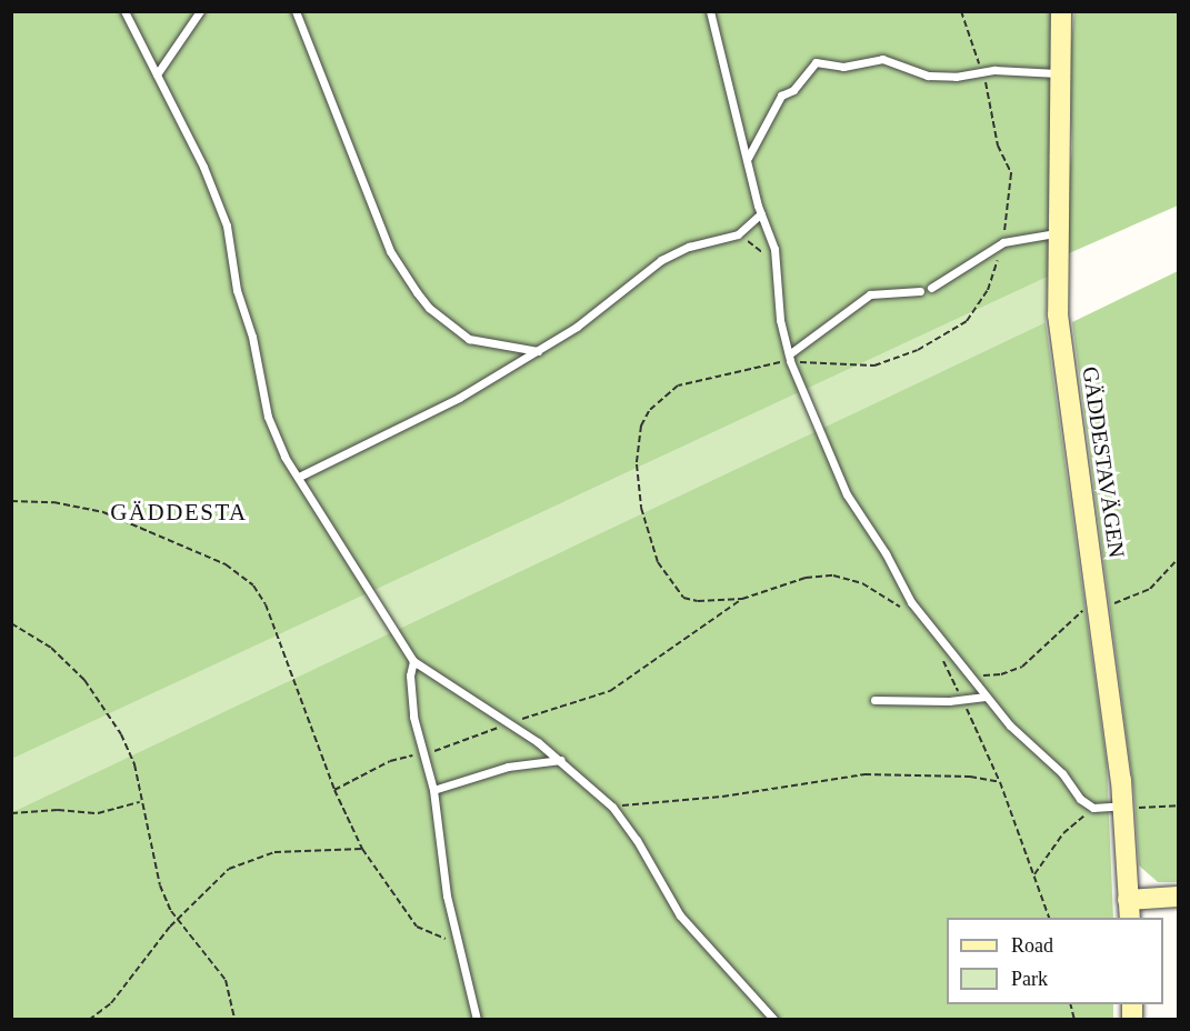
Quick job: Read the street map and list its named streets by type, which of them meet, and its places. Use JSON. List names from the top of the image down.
{
  "streets": {
    "street": ["GÄDDESTAVÄGEN"]
  },
  "districts": ["GÄDDESTA"],
  "legend": ["Road", "Park"]
}
